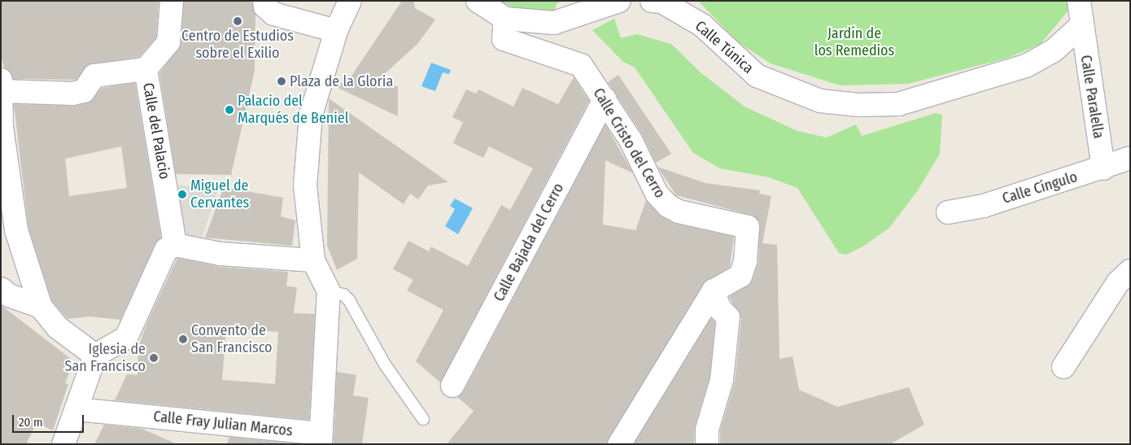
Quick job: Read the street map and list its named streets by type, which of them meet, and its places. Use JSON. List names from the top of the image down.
{
  "streets": {
    "street": [
      "Calle Túnica",
      "Calle Paralella",
      "Calle del Palacio",
      "Calle Cristo del Cerro",
      "Calle Cíngulo",
      "Calle Bajada del Cerro",
      "Calle Fray Julian Marcos"
    ]
  },
  "crossings": [
    ["Calle Túnica", "Calle Paralella"],
    ["Calle Paralella", "Calle Cíngulo"],
    ["Calle Cristo del Cerro", "Calle Bajada del Cerro"]
  ],
  "parks": ["Jardín de los Remedios"],
  "places": [
    "Centro de Estudios sobre el Exilio",
    "Plaza de la Gloria",
    "Palacio del Marqués de Beniel",
    "Miguel de Cervantes",
    "Convento de San Francisco",
    "Iglesia de San Francisco"
  ],
  "scale_bar": "20 m"
}
